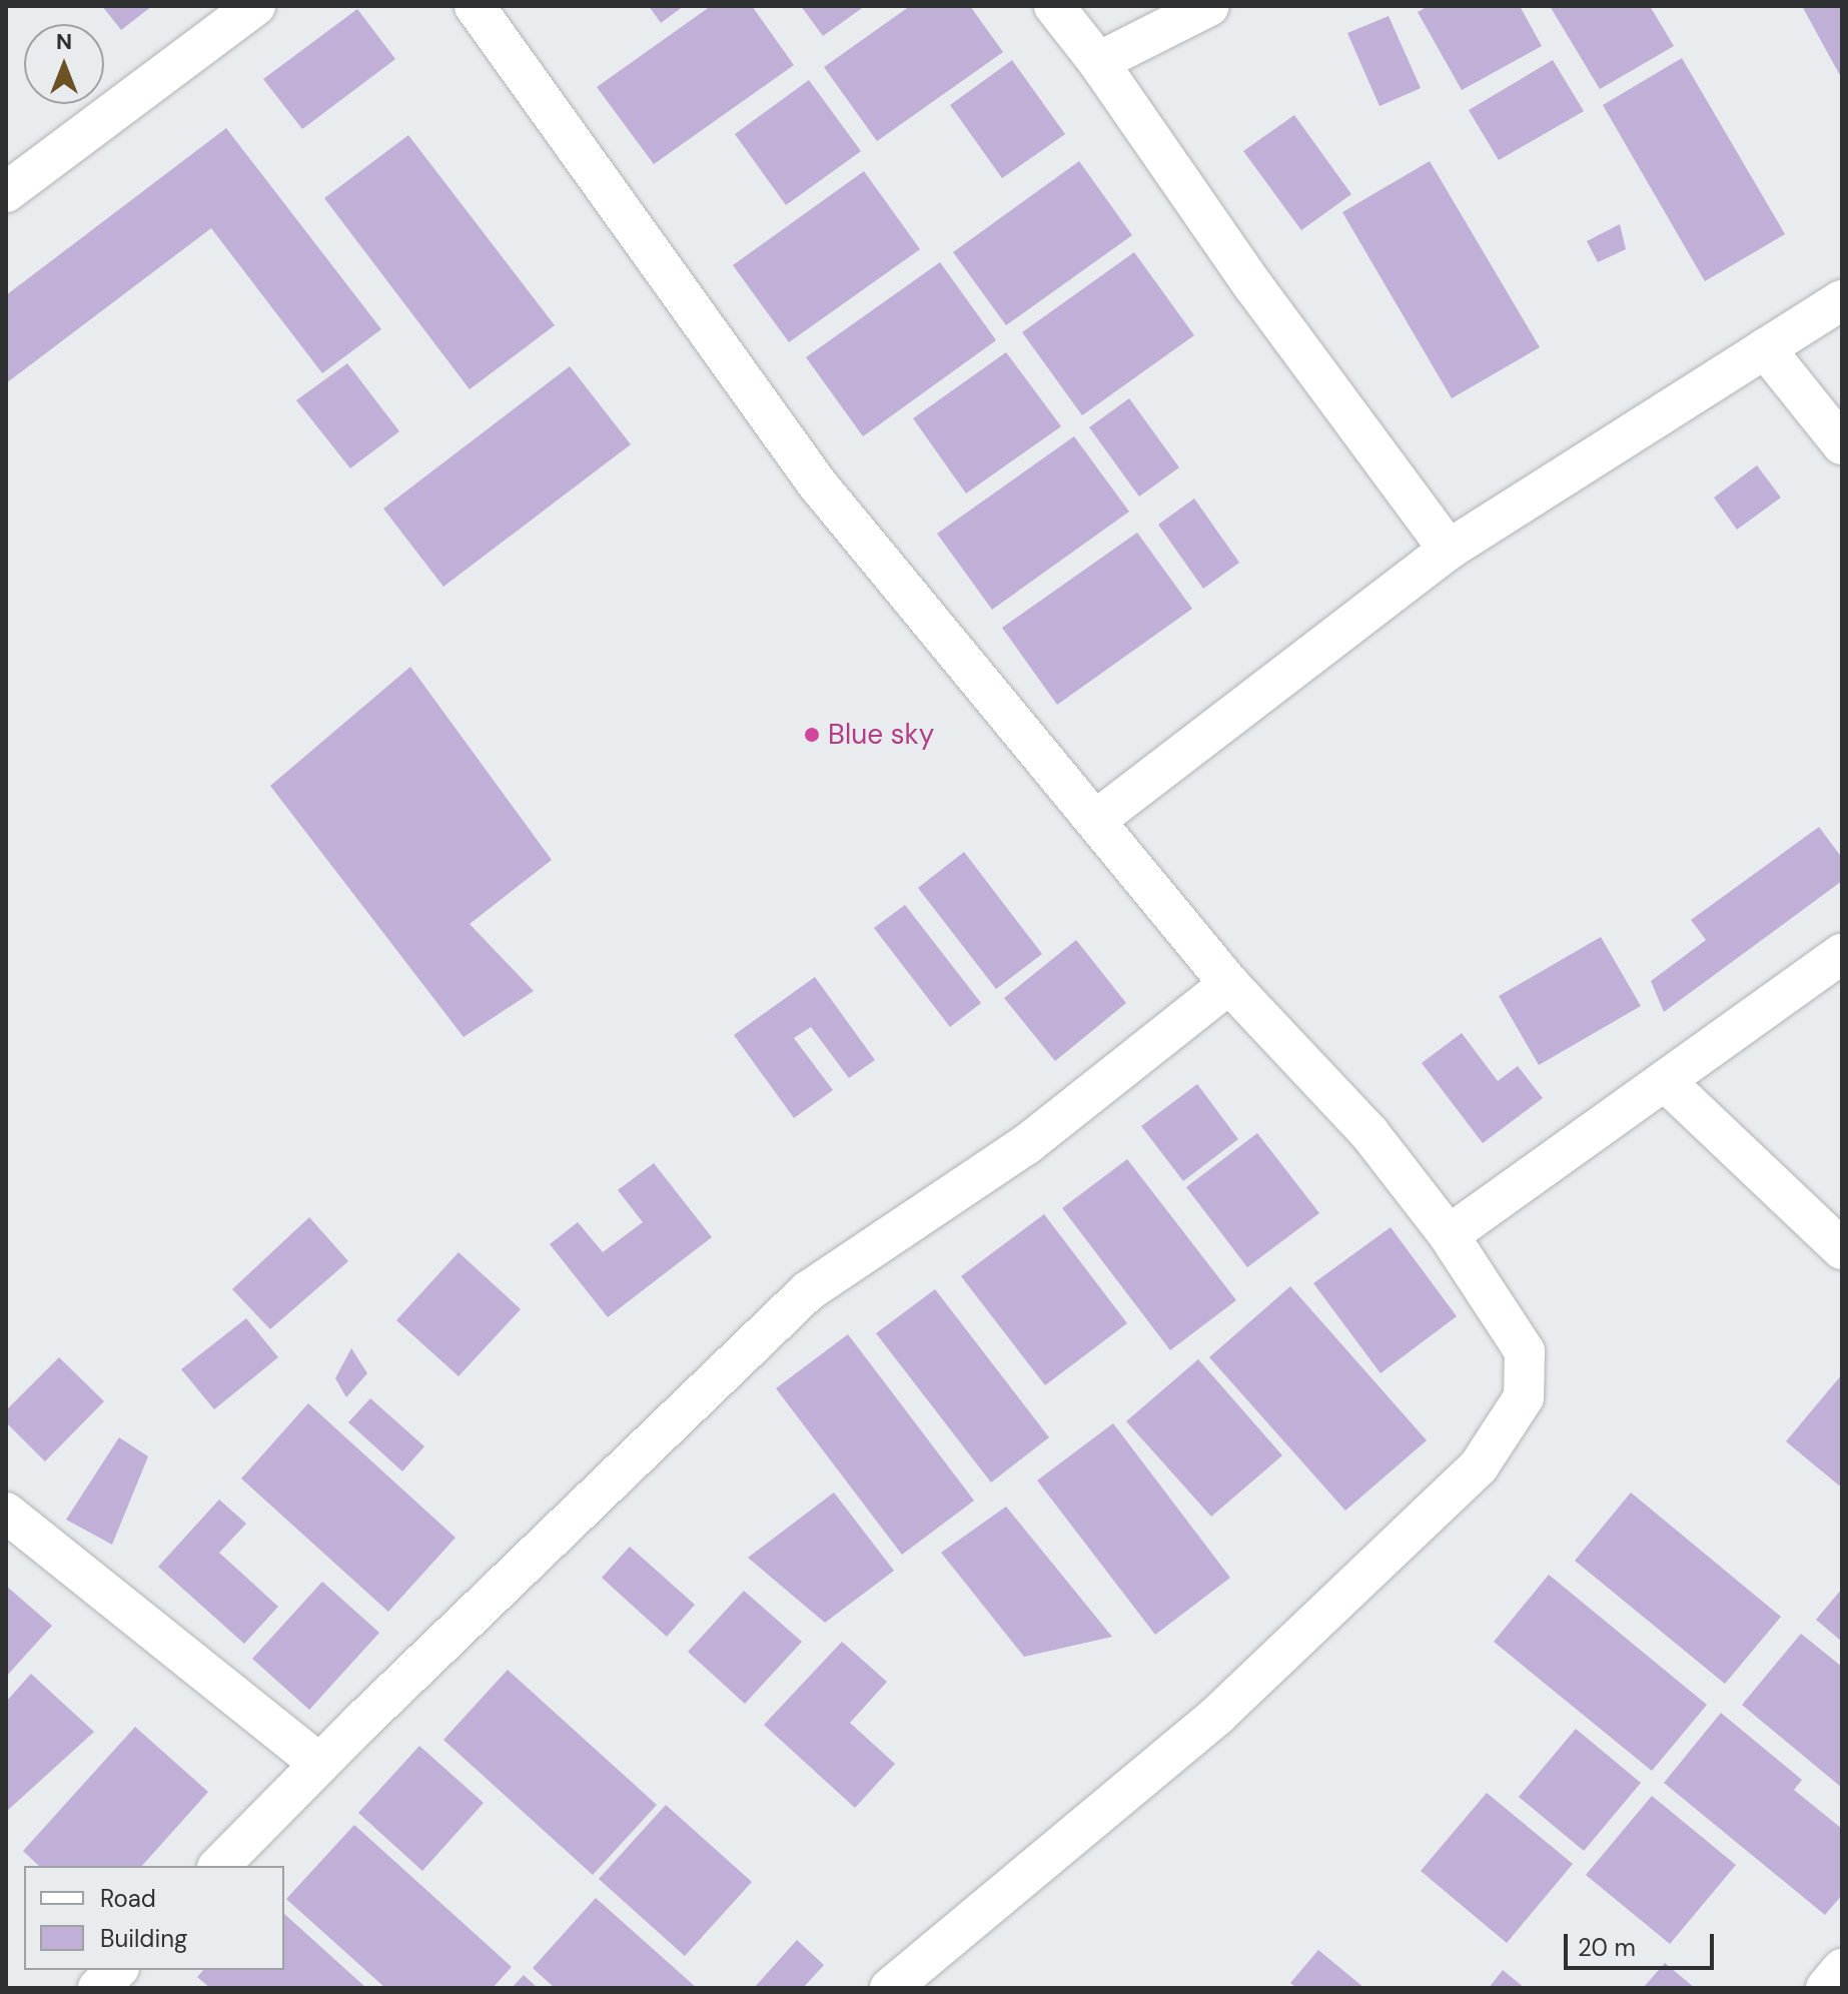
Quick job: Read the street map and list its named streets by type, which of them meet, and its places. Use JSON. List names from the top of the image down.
{
  "places": ["Blue sky"],
  "legend": ["Road", "Building"],
  "scale_bar": "20 m",
  "north": "top"
}
